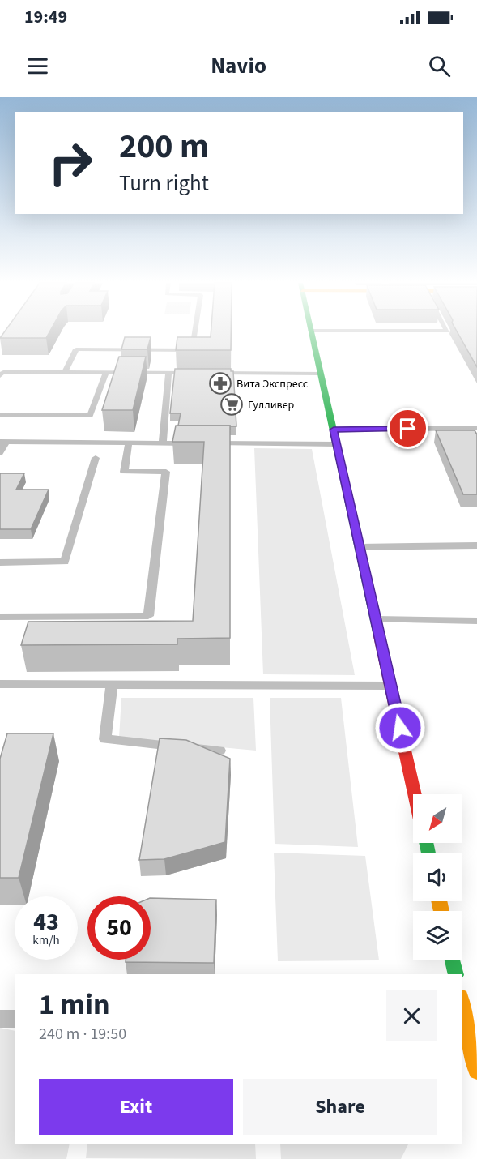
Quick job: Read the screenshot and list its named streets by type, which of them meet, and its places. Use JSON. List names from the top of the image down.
{
  "places": {
    "pharmacy": ["Вита Экспресс"],
    "supermarket": ["Гулливер"]
  },
  "north": "bottom left",
  "page": {
    "status": "19:49",
    "header": "Navio",
    "turn": ["200 m", "Turn right"],
    "speed": "43 km/h",
    "limit": "50",
    "heading": ["1 min", "240 m · 19:50"],
    "buttons": ["Exit", "Share"]
  }
}
